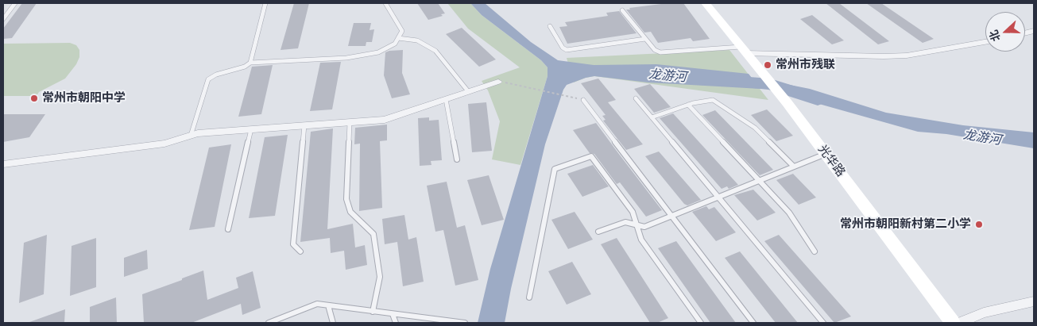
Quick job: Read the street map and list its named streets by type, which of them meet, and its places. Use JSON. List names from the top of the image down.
{
  "streets": {
    "main road": ["光华路"]
  },
  "water": ["龙游河"],
  "places": ["常州市残联", "常州市朝阳中学", "常州市朝阳新村第二小学"],
  "north": "left"
}
